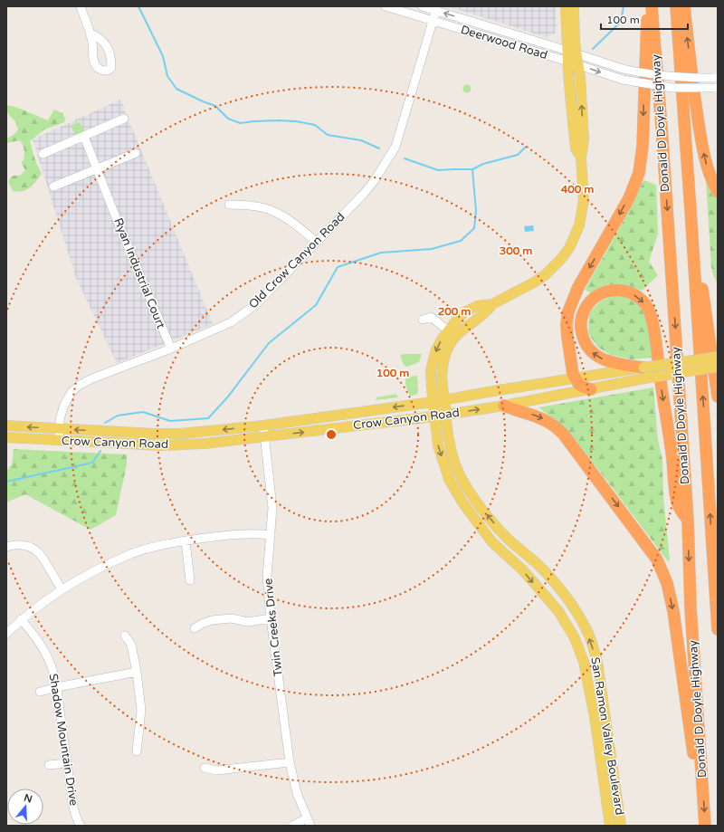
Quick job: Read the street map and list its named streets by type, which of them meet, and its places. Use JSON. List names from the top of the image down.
{
  "streets": {
    "highway": ["Donald D Doyle Highway"],
    "main road": ["Crow Canyon Road", "San Ramon Valley Boulevard"],
    "street": [
      "Deerwood Road",
      "Old Crow Canyon Road",
      "Ryan Industrial Court",
      "Twin Creeks Drive",
      "Shadow Mountain Drive"
    ]
  },
  "crossings": [
    ["Deerwood Road", "Old Crow Canyon Road"],
    ["Deerwood Road", "San Ramon Valley Boulevard"],
    ["Old Crow Canyon Road", "Ryan Industrial Court"],
    ["Old Crow Canyon Road", "Crow Canyon Road"],
    ["Crow Canyon Road", "Twin Creeks Drive"],
    ["Crow Canyon Road", "San Ramon Valley Boulevard"]
  ],
  "scale_bar": "100 m",
  "north": "top",
  "rings": [
    "400 m",
    "300 m",
    "200 m",
    "100 m"
  ]
}
